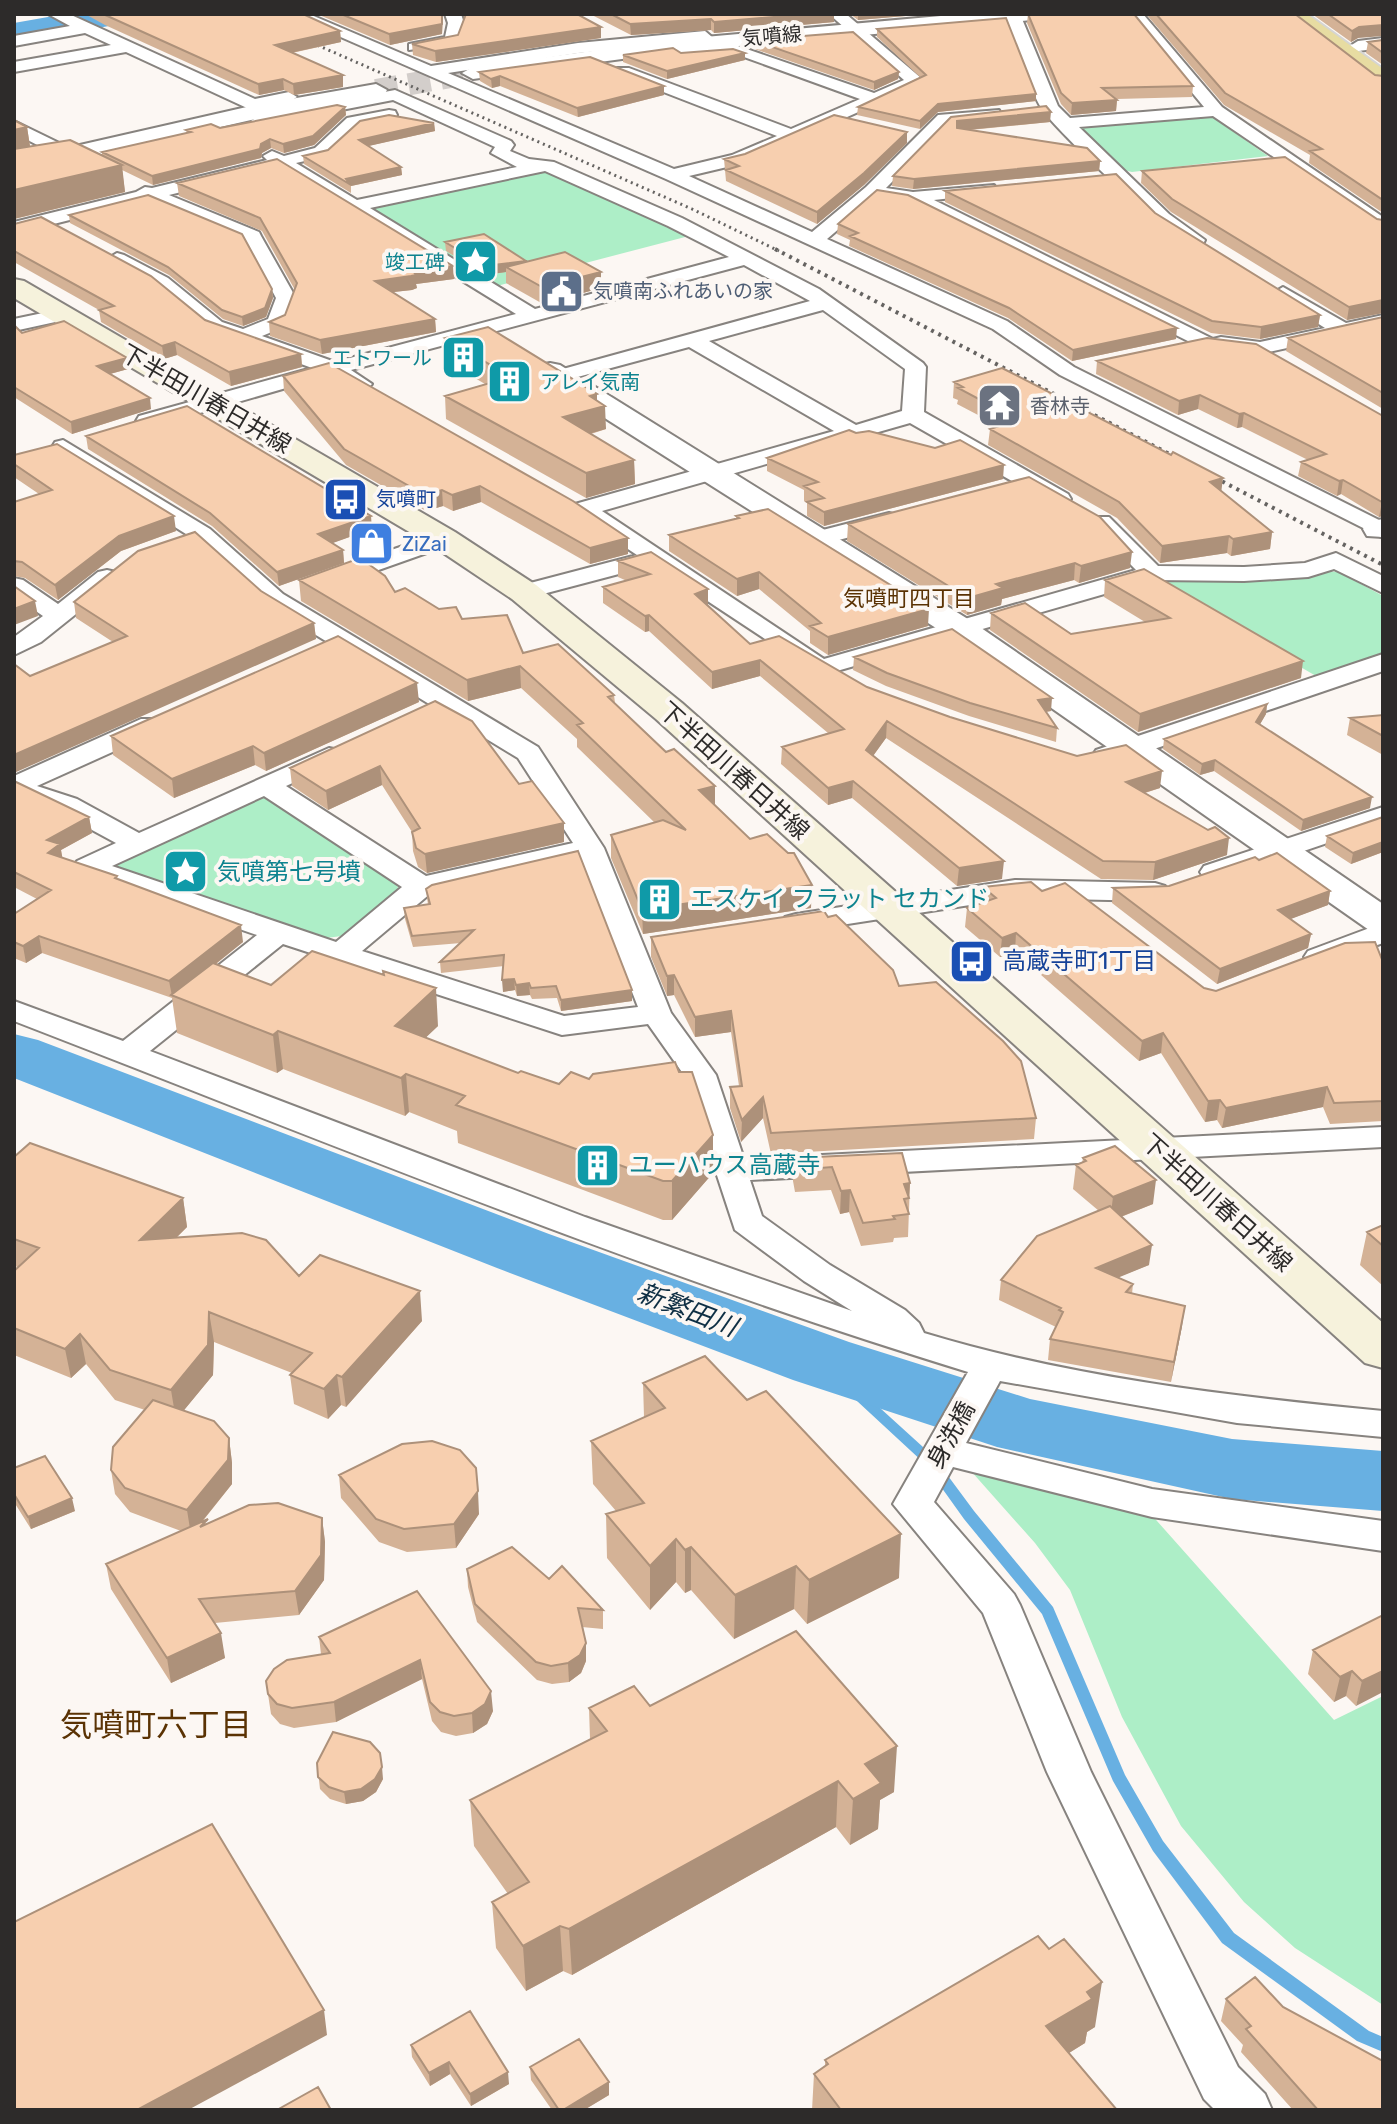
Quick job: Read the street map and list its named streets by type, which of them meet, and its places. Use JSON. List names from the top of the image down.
{
  "streets": {
    "main road": ["下半田川春日井線"],
    "street": ["気噴線", "身洗橋"]
  },
  "districts": ["気噴町四丁目", "気噴町六丁目"],
  "water": ["新繁田川"],
  "places": {
    "place": ["竣工碑", "気噴第七号墳"],
    "public building": ["気噴南ふれあいの家"],
    "building": [
      "エトワール",
      "アレイ気南",
      "エスケイ フラット セカンド",
      "ユーハウス高蔵寺"
    ],
    "temple": ["香林寺"],
    "bus stop": ["気噴町", "高蔵寺町1丁目"],
    "shop": ["ZiZai"]
  }
}
